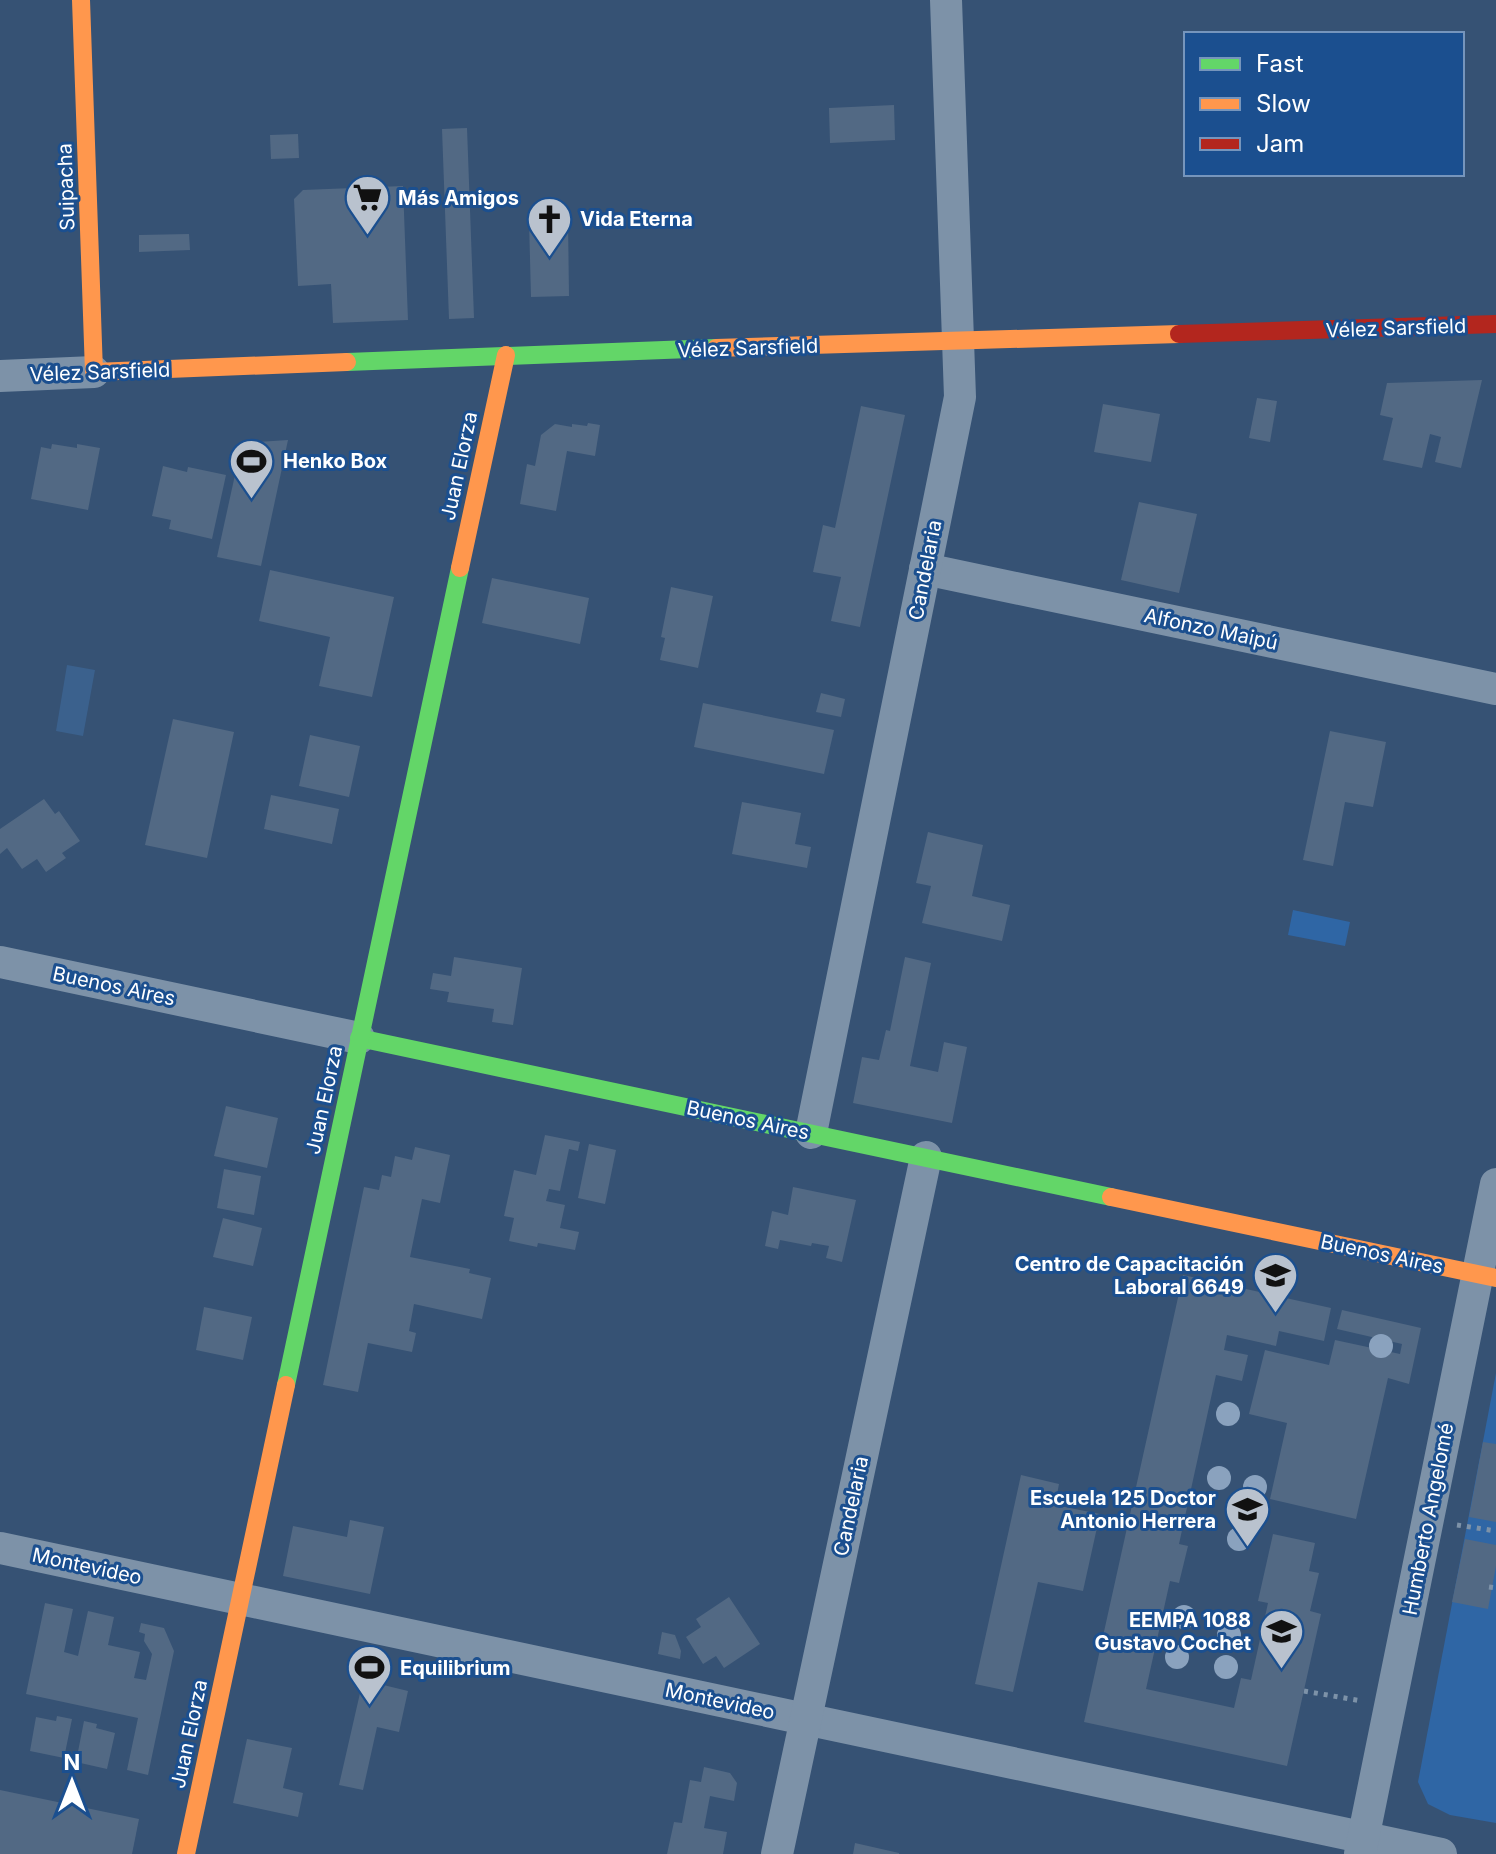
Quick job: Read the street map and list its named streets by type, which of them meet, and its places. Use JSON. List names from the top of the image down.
{
  "streets": {
    "main road": [
      "Suipacha",
      "Vélez Sarsfield",
      "Juan Elorza",
      "Buenos Aires"
    ],
    "street": [
      "Candelaria",
      "Alfonzo Maipú",
      "Humberto Angelomé",
      "Montevideo"
    ]
  },
  "crossings": [
    ["Suipacha", "Vélez Sarsfield"],
    ["Vélez Sarsfield", "Juan Elorza"],
    ["Vélez Sarsfield", "Candelaria"],
    ["Juan Elorza", "Buenos Aires"],
    ["Juan Elorza", "Montevideo"],
    ["Candelaria", "Alfonzo Maipú"],
    ["Candelaria", "Buenos Aires"],
    ["Candelaria", "Montevideo"],
    ["Buenos Aires", "Humberto Angelomé"],
    ["Humberto Angelomé", "Montevideo"]
  ],
  "places": {
    "supermarket": ["Más Amigos"],
    "church": ["Vida Eterna"],
    "sports": ["Henko Box", "Equilibrium"],
    "school or university": ["Centro de Capacitación Laboral 6649", "Escuela 125 Doctor Antonio Herrera", "EEMPA 1088 Gustavo Cochet"]
  },
  "legend": ["Fast", "Slow", "Jam"],
  "north": "top"
}
